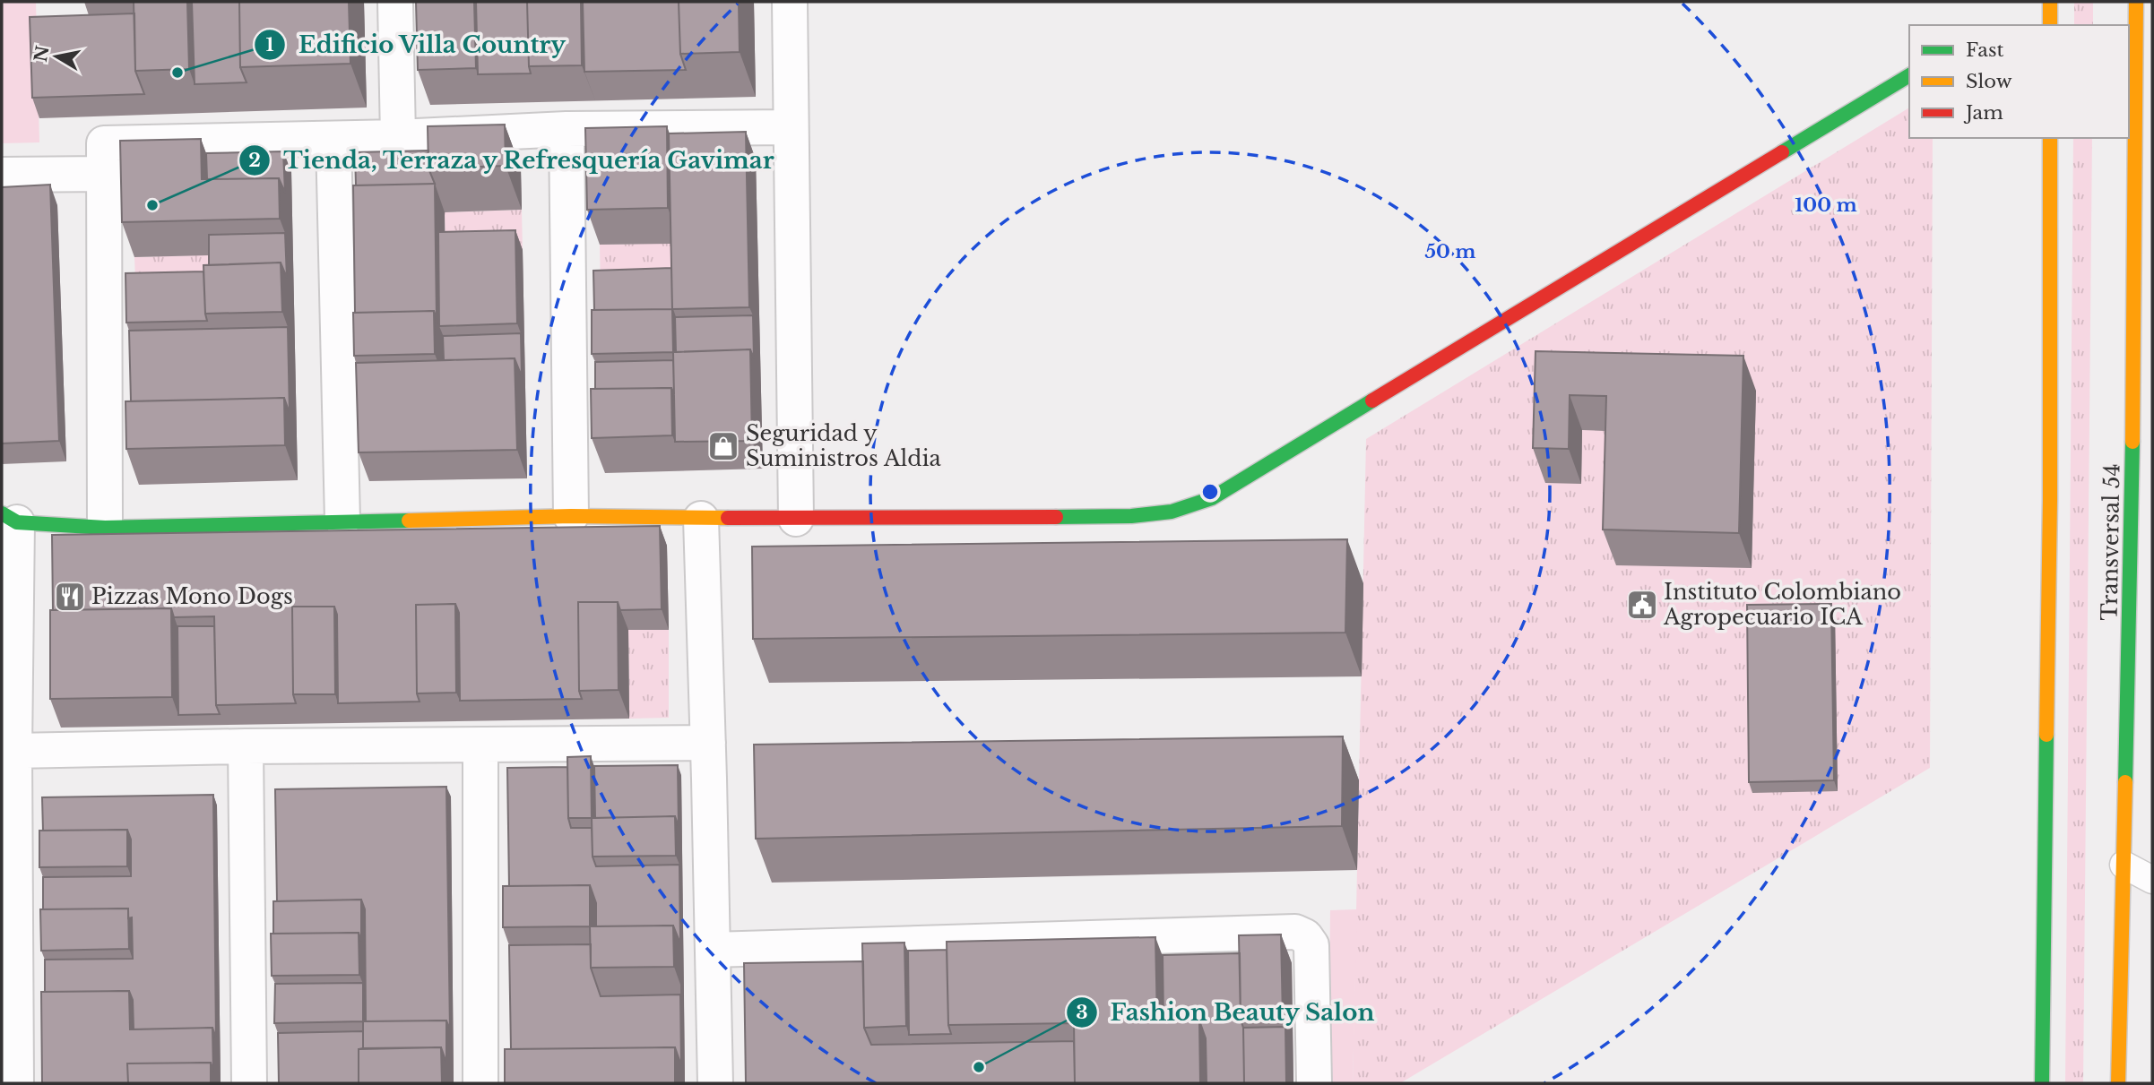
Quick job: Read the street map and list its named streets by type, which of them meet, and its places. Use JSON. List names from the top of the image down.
{
  "streets": {
    "main road": ["Transversal 54"]
  },
  "places": {
    "other": ["Edificio Villa Country", "Tienda, Terraza y Refresquería Gavimar", "Fashion Beauty Salon"],
    "shop": ["Seguridad y Suministros Aldia"],
    "restaurant": ["Pizzas Mono Dogs"],
    "public building": ["Instituto Colombiano Agropecuario ICA"]
  },
  "legend": ["Fast", "Slow", "Jam"],
  "north": "left",
  "rings": ["100 m", "50 m"]
}
